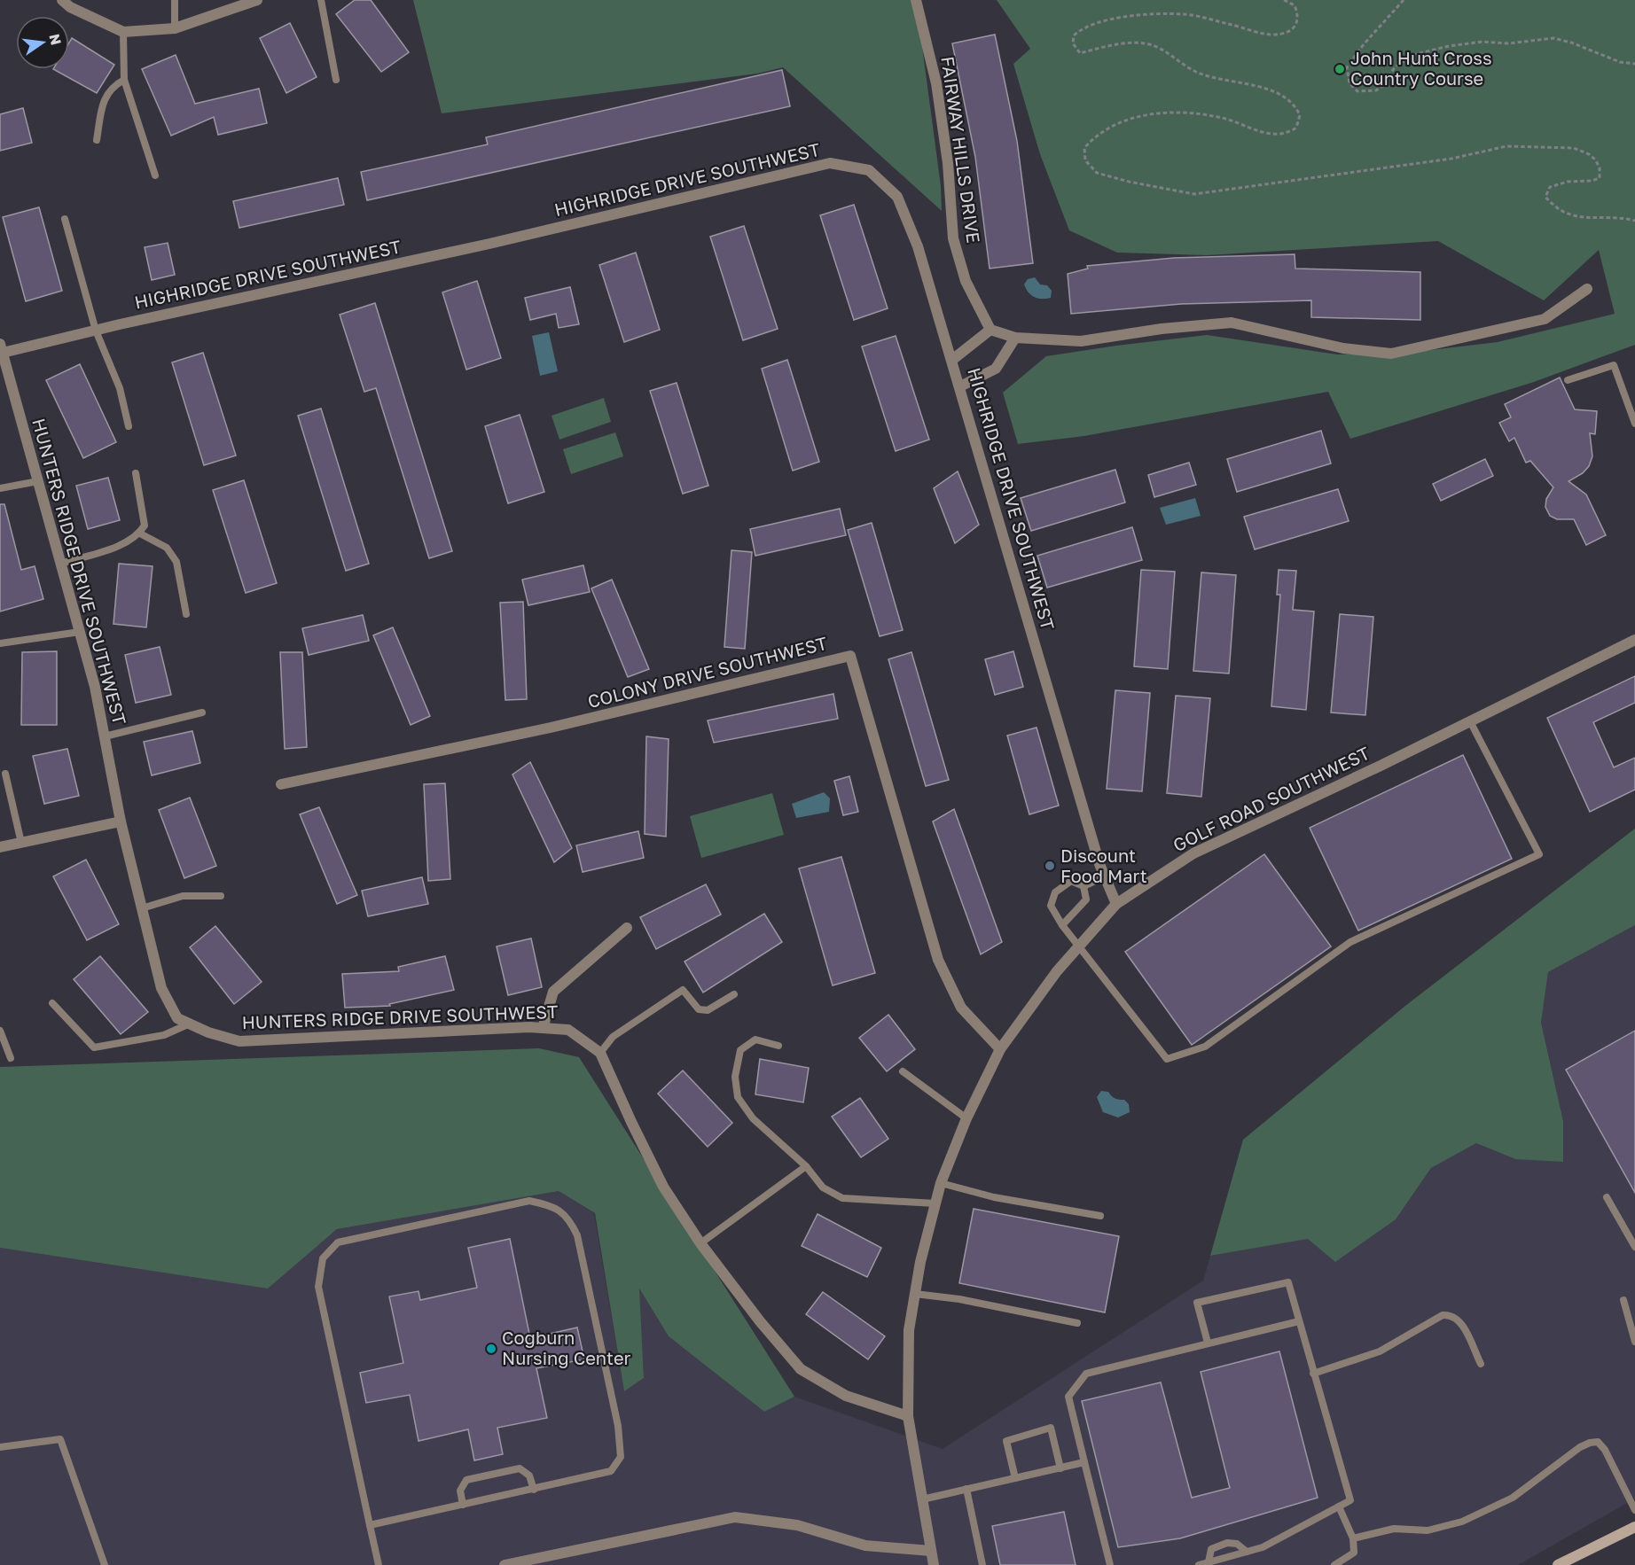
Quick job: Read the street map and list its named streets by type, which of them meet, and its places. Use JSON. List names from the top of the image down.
{
  "streets": {
    "street": [
      "FAIRWAY HILLS DRIVE",
      "HIGHRIDGE DRIVE SOUTHWEST",
      "HUNTERS RIDGE DRIVE SOUTHWEST",
      "COLONY DRIVE SOUTHWEST",
      "GOLF ROAD SOUTHWEST"
    ]
  },
  "crossings": [
    ["HIGHRIDGE DRIVE SOUTHWEST", "HUNTERS RIDGE DRIVE SOUTHWEST"],
    ["HIGHRIDGE DRIVE SOUTHWEST", "GOLF ROAD SOUTHWEST"],
    ["HUNTERS RIDGE DRIVE SOUTHWEST", "GOLF ROAD SOUTHWEST"],
    ["COLONY DRIVE SOUTHWEST", "GOLF ROAD SOUTHWEST"]
  ],
  "places": ["John Hunt Cross Country Course", "Discount Food Mart", "Cogburn Nursing Center"],
  "north": "right"
}
